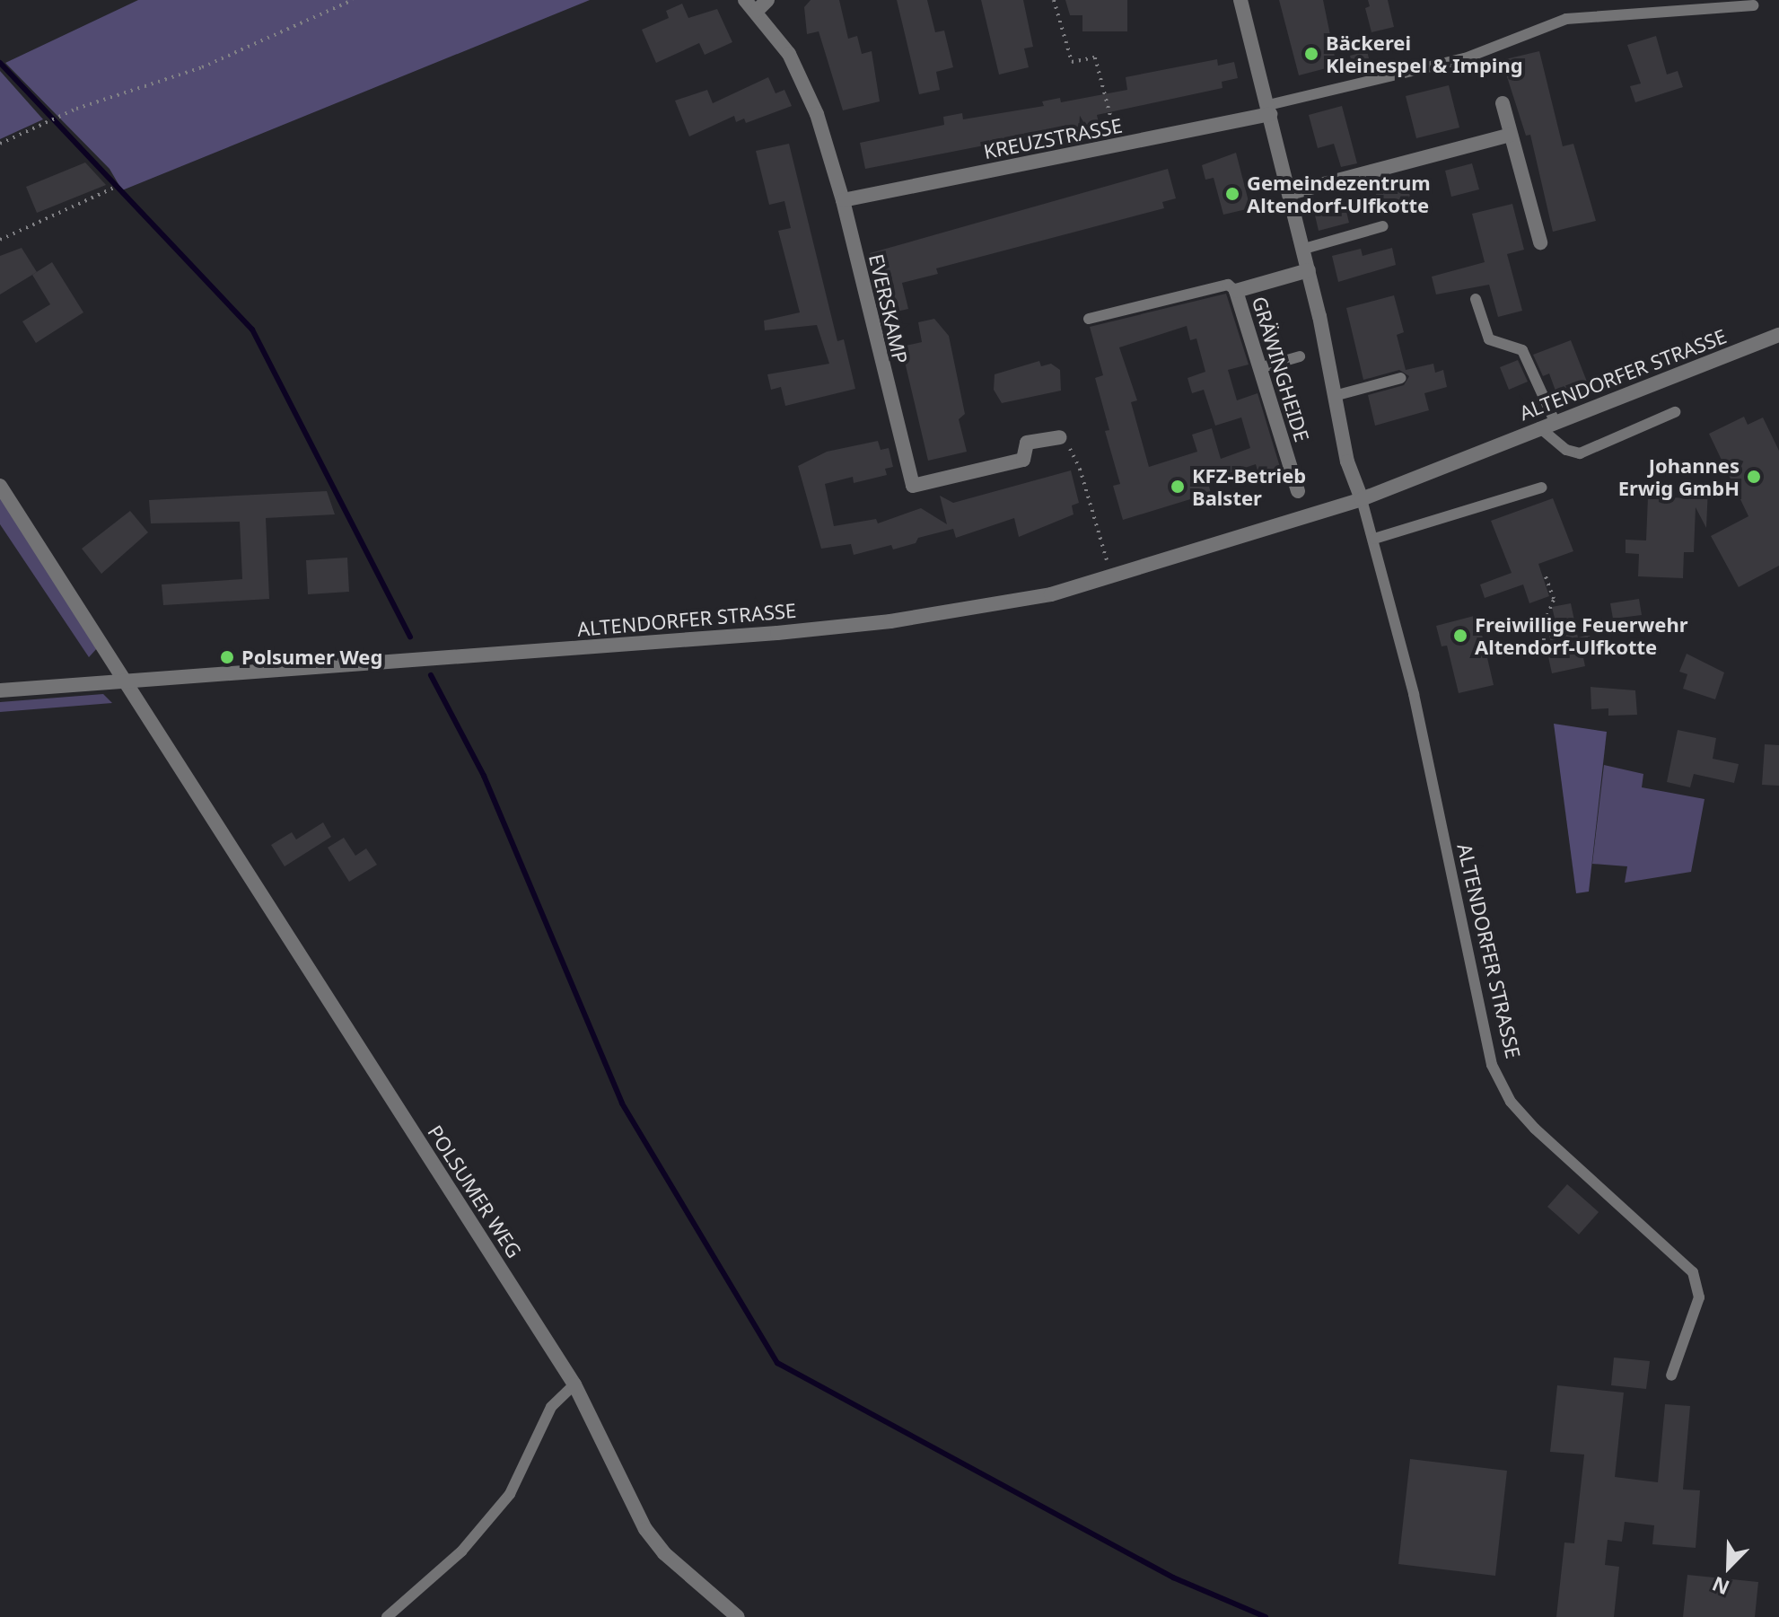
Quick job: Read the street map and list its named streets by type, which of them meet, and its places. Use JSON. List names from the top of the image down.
{
  "streets": {
    "street": [
      "KREUZSTRASSE",
      "EVERSKAMP",
      "GRÄWINGHEIDE",
      "ALTENDORFER STRASSE",
      "POLSUMER WEG"
    ]
  },
  "crossings": [
    ["KREUZSTRASSE", "EVERSKAMP"],
    ["ALTENDORFER STRASSE", "POLSUMER WEG"]
  ],
  "places": [
    "Bäckerei Kleinespel & Imping",
    "Gemeindezentrum Altendorf-Ulfkotte",
    "Johannes Erwig GmbH",
    "KFZ-Betrieb Balster",
    "Freiwillige Feuerwehr Altendorf-Ulfkotte",
    "Polsumer Weg"
  ],
  "north": "bottom left"
}
